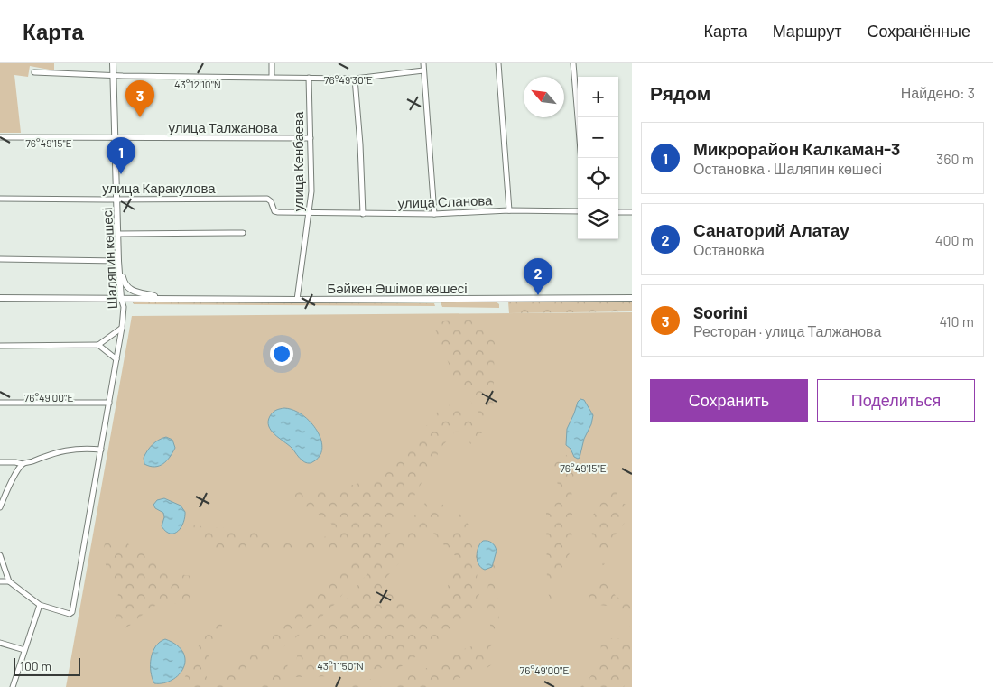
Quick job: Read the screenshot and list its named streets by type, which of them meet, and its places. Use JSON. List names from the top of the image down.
{
  "streets": {
    "main road": ["Шаляпин көшесі", "Бәйкен Әшімов көшесі"],
    "street": [
      "улица Талжанова",
      "улица Кенбаева",
      "улица Каракулова",
      "улица Сланова"
    ]
  },
  "crossings": [
    ["улица Талжанова", "улица Кенбаева"],
    ["улица Талжанова", "Шаляпин көшесі"],
    ["улица Кенбаева", "улица Каракулова"],
    ["улица Кенбаева", "улица Сланова"],
    ["улица Кенбаева", "Бәйкен Әшімов көшесі"],
    ["улица Каракулова", "улица Сланова"],
    ["улица Каракулова", "Шаляпин көшесі"],
    ["Шаляпин көшесі", "Бәйкен Әшімов көшесі"]
  ],
  "scale_bar": "100 m",
  "north": "top left",
  "page": {
    "header": "Карта",
    "nav": ["Карта", "Маршрут", "Сохранённые"],
    "heading": ["Рядом", "Найдено: 3"],
    "map_buttons": ["+", "−"],
    "pins": ["3", "1", "2"],
    "list": [
      {
        "mark": "1",
        "name": "Микрорайон Калкаман-3",
        "note": "Остановка · Шаляпин көшесі",
        "value": "360 m"
      },
      {
        "mark": "2",
        "name": "Санаторий Алатау",
        "note": "Остановка",
        "value": "400 m"
      },
      {
        "mark": "3",
        "name": "Soorini",
        "note": "Ресторан · улица Талжанова",
        "value": "410 m"
      }
    ],
    "buttons": ["Сохранить", "Поделиться"],
    "scale": "100 m"
  },
  "coordinates": [
    "76°49'30\"E",
    "43°12'10\"N",
    "76°49'15\"E",
    "76°49'00\"E",
    "43°11'50\"N"
  ]
}
